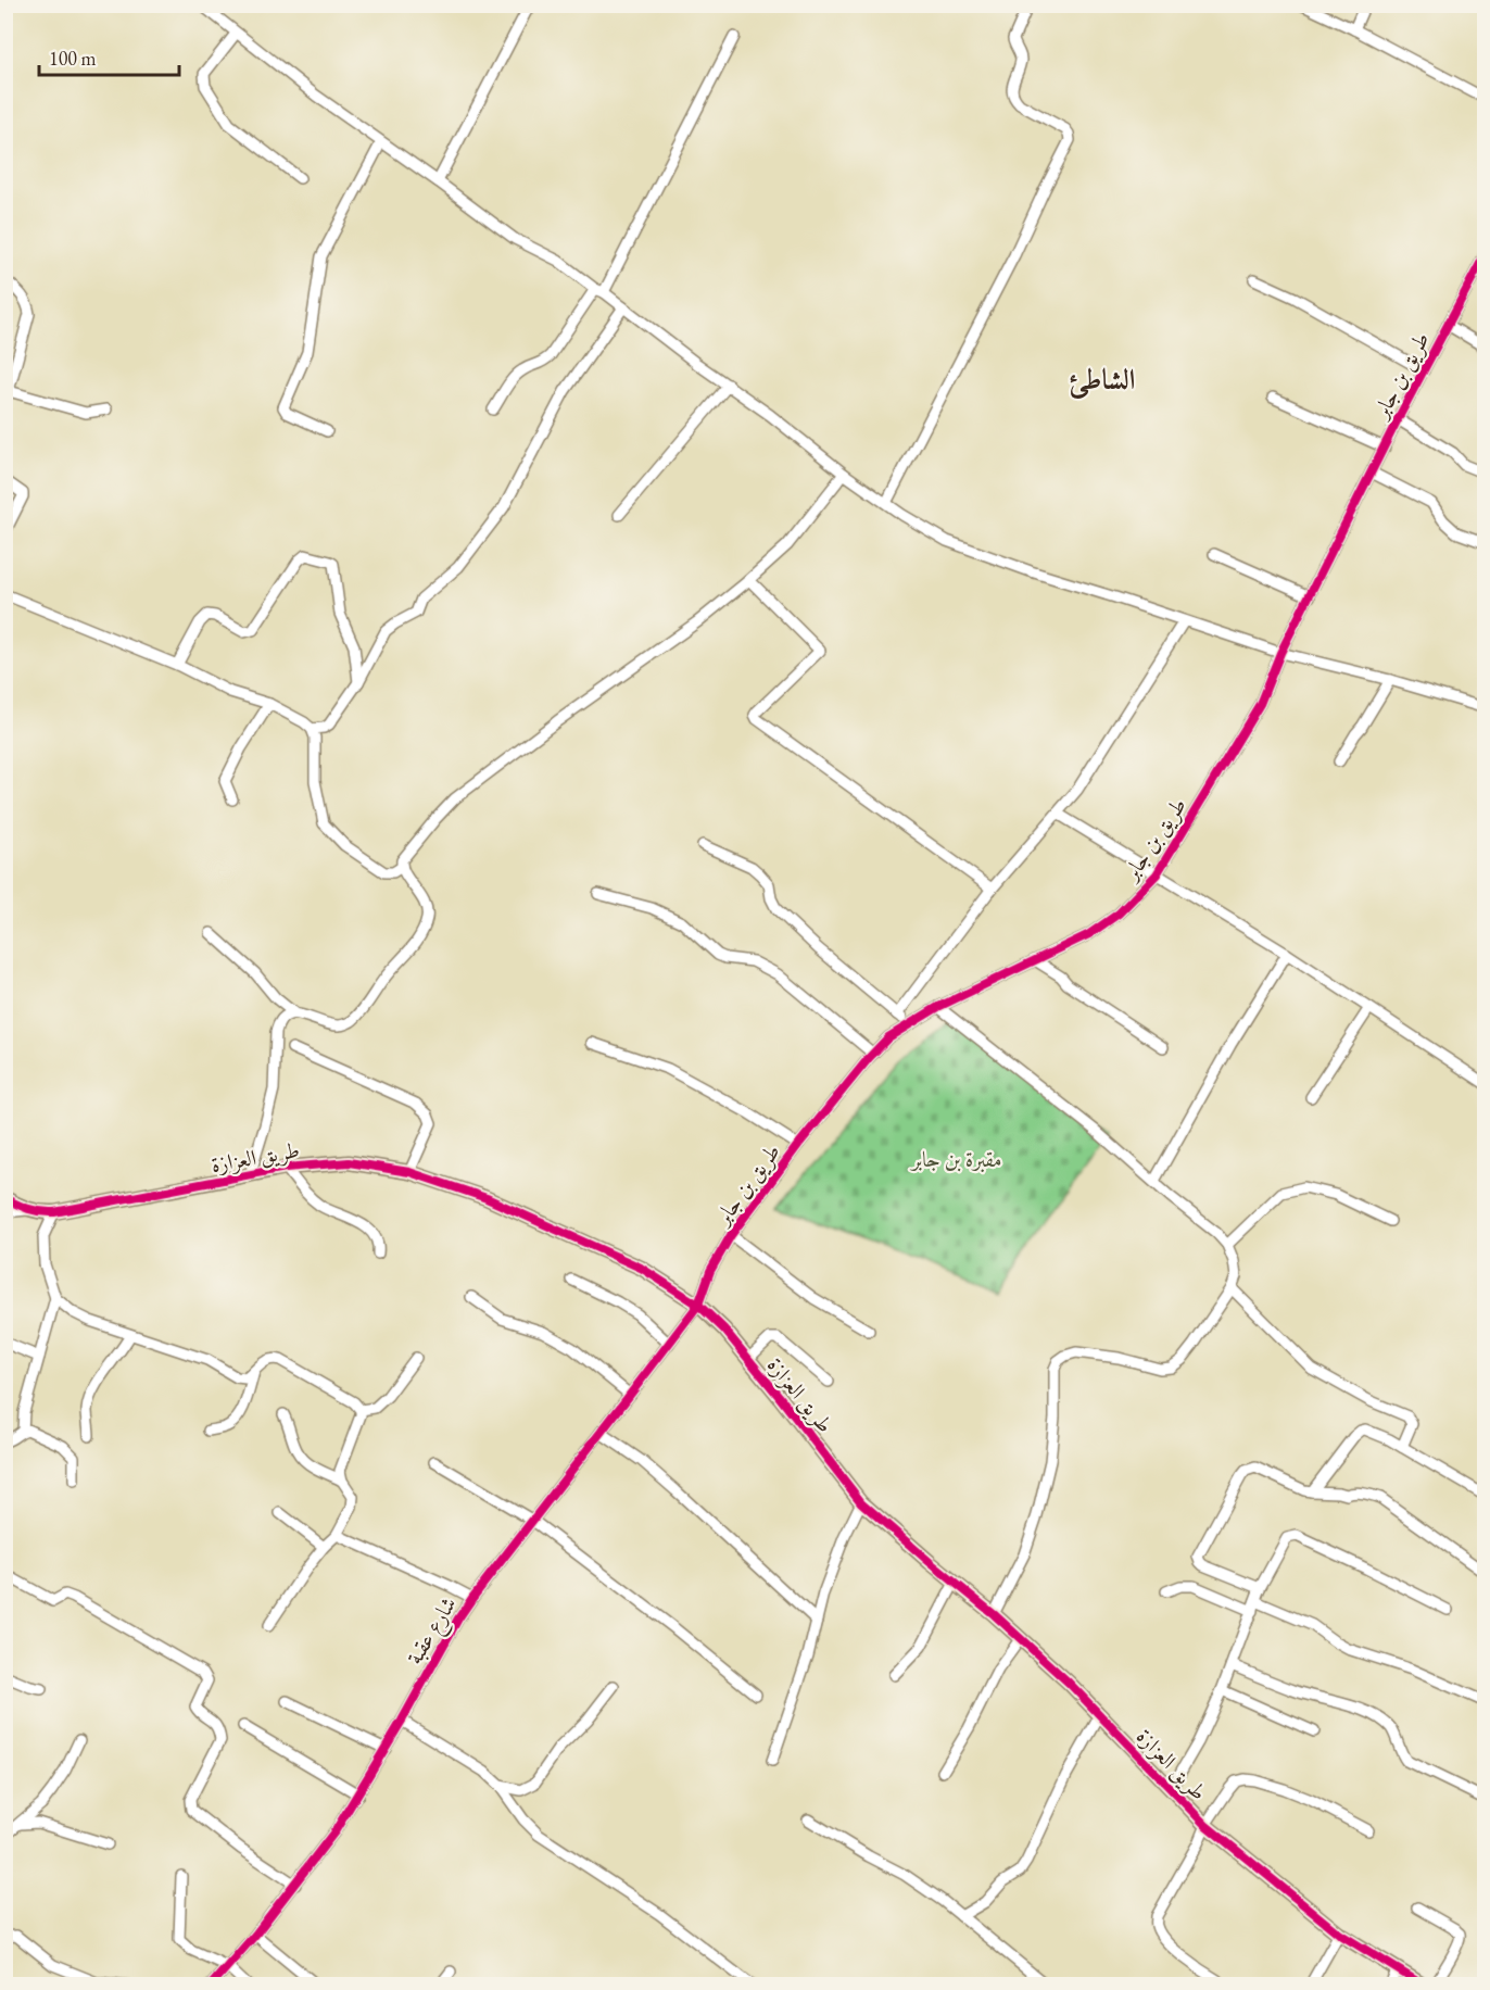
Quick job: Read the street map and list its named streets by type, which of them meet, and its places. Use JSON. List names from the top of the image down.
{
  "streets": {
    "street": ["طريق بن جابر", "طريق العزازة", "شارع عقبة"]
  },
  "crossings": [
    ["طريق بن جابر", "طريق العزازة"],
    ["طريق بن جابر", "شارع عقبة"],
    ["طريق العزازة", "شارع عقبة"]
  ],
  "districts": ["الشاطئ"],
  "parks": ["مقبرة بن جابر"],
  "scale_bar": "100 m"
}
